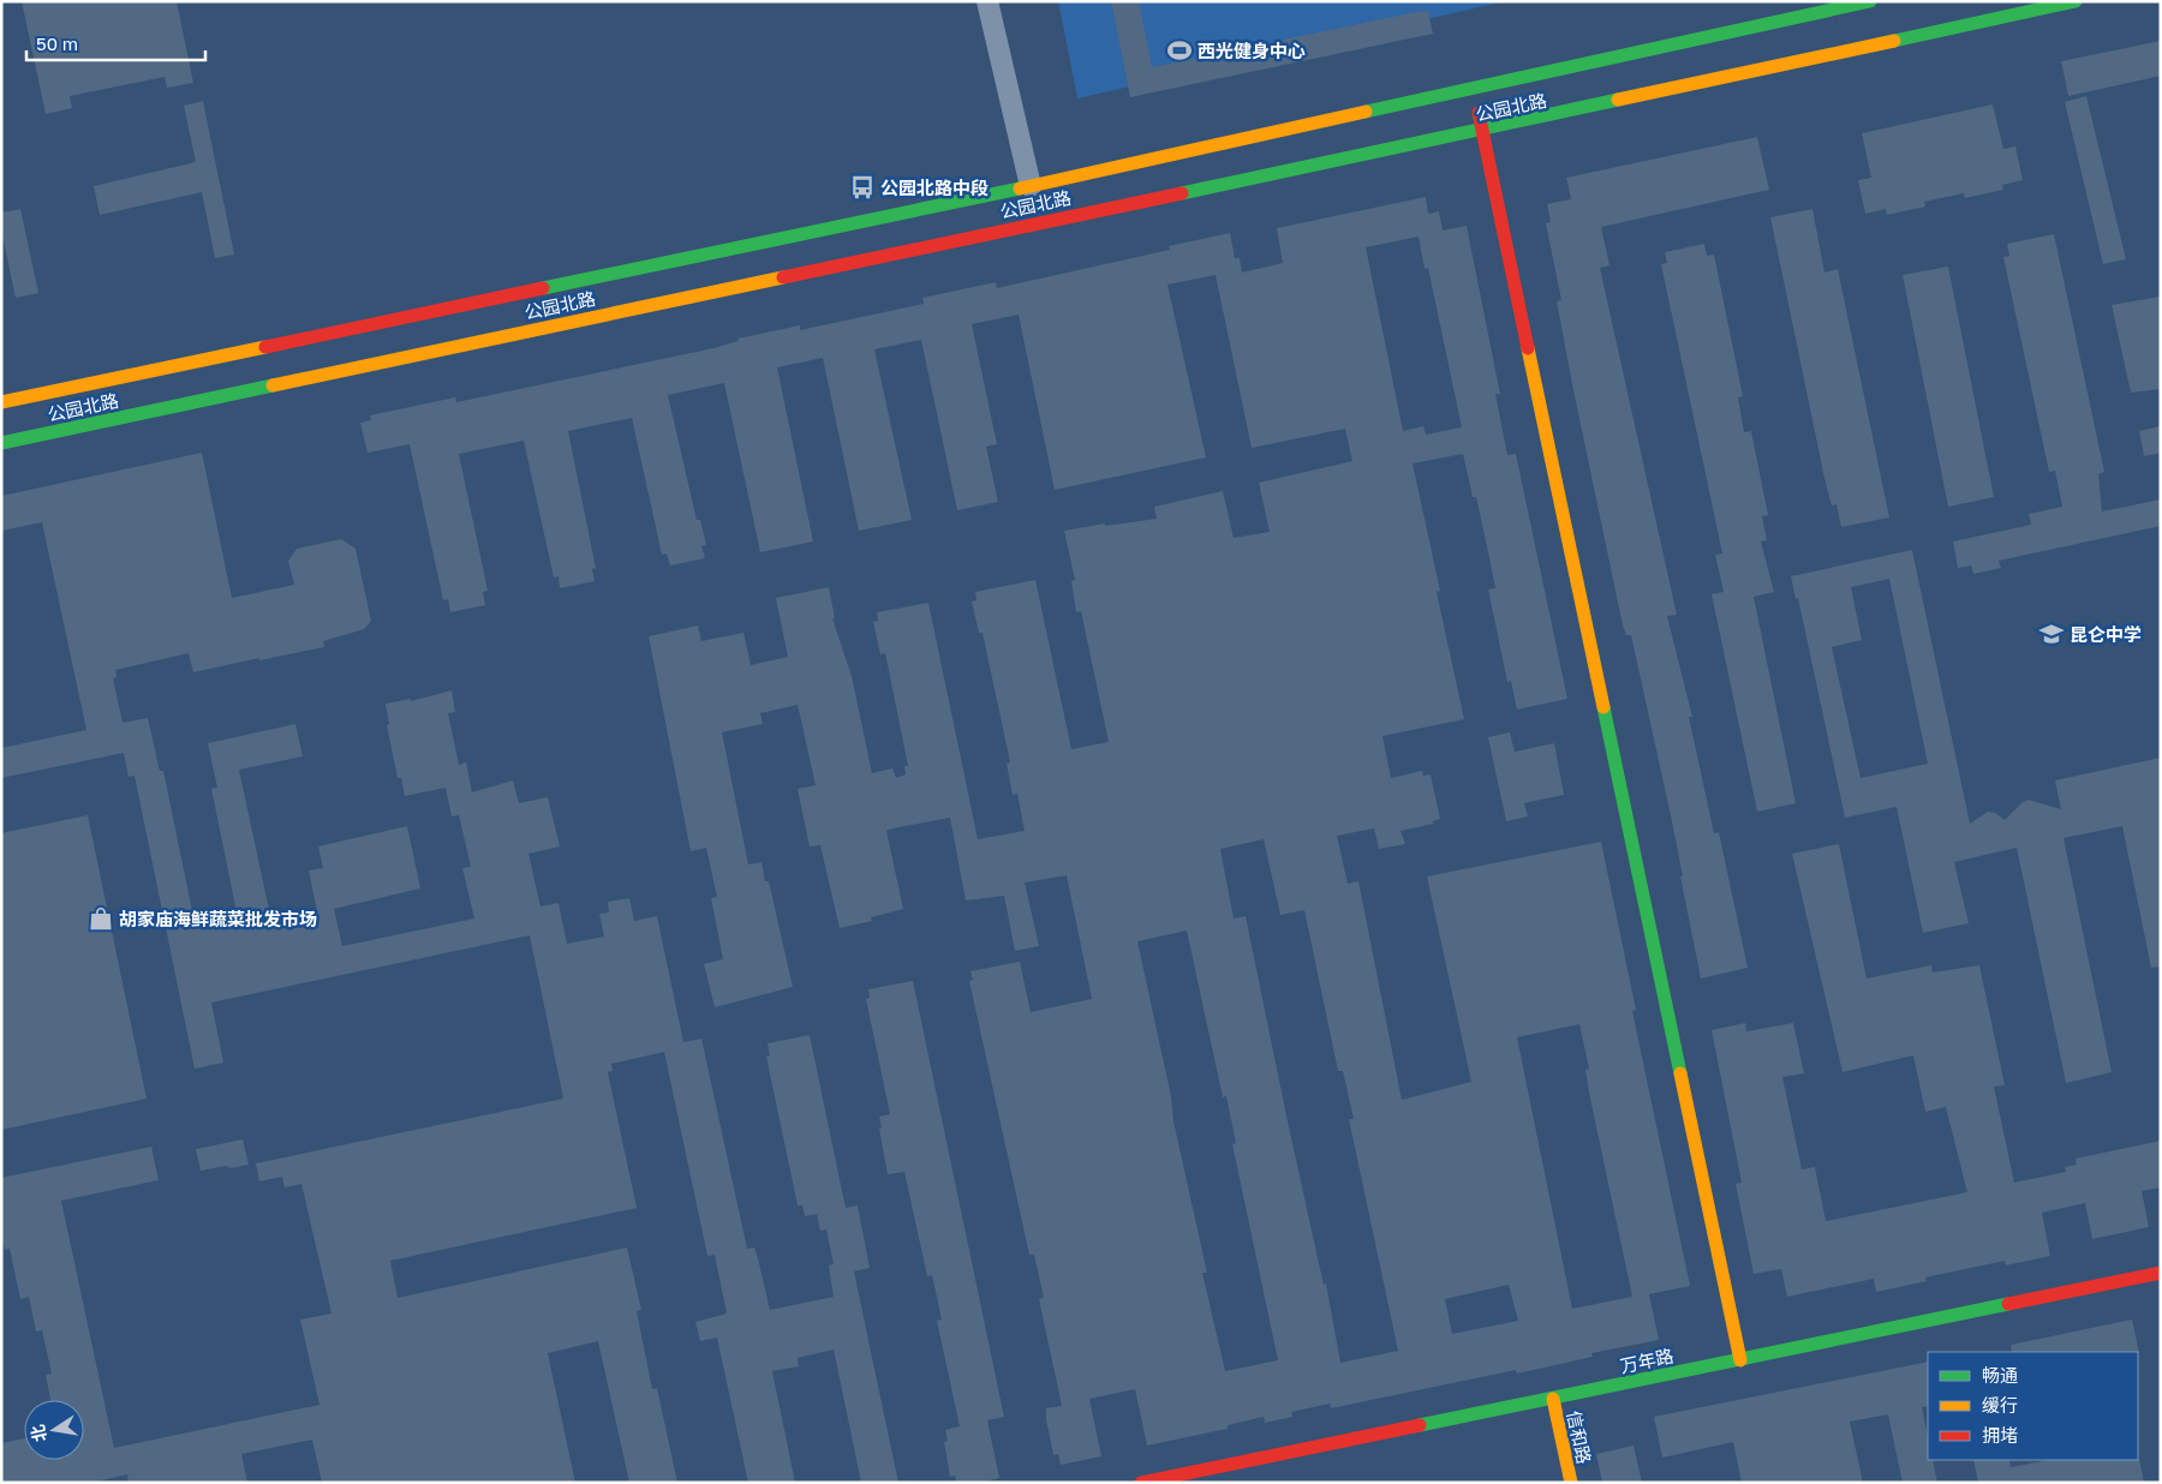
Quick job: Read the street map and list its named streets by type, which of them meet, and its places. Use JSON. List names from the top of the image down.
{
  "streets": {
    "main road": ["公园北路", "万年路", "信和路"]
  },
  "crossings": [
    ["万年路", "信和路"]
  ],
  "places": {
    "sports": ["西光健身中心"],
    "bus stop": ["公园北路中段"],
    "school or university": ["昆仑中学"],
    "shop": ["胡家庙海鲜蔬菜批发市场"]
  },
  "legend": ["畅通", "缓行", "拥堵"],
  "scale_bar": "50 m",
  "north": "left"
}
